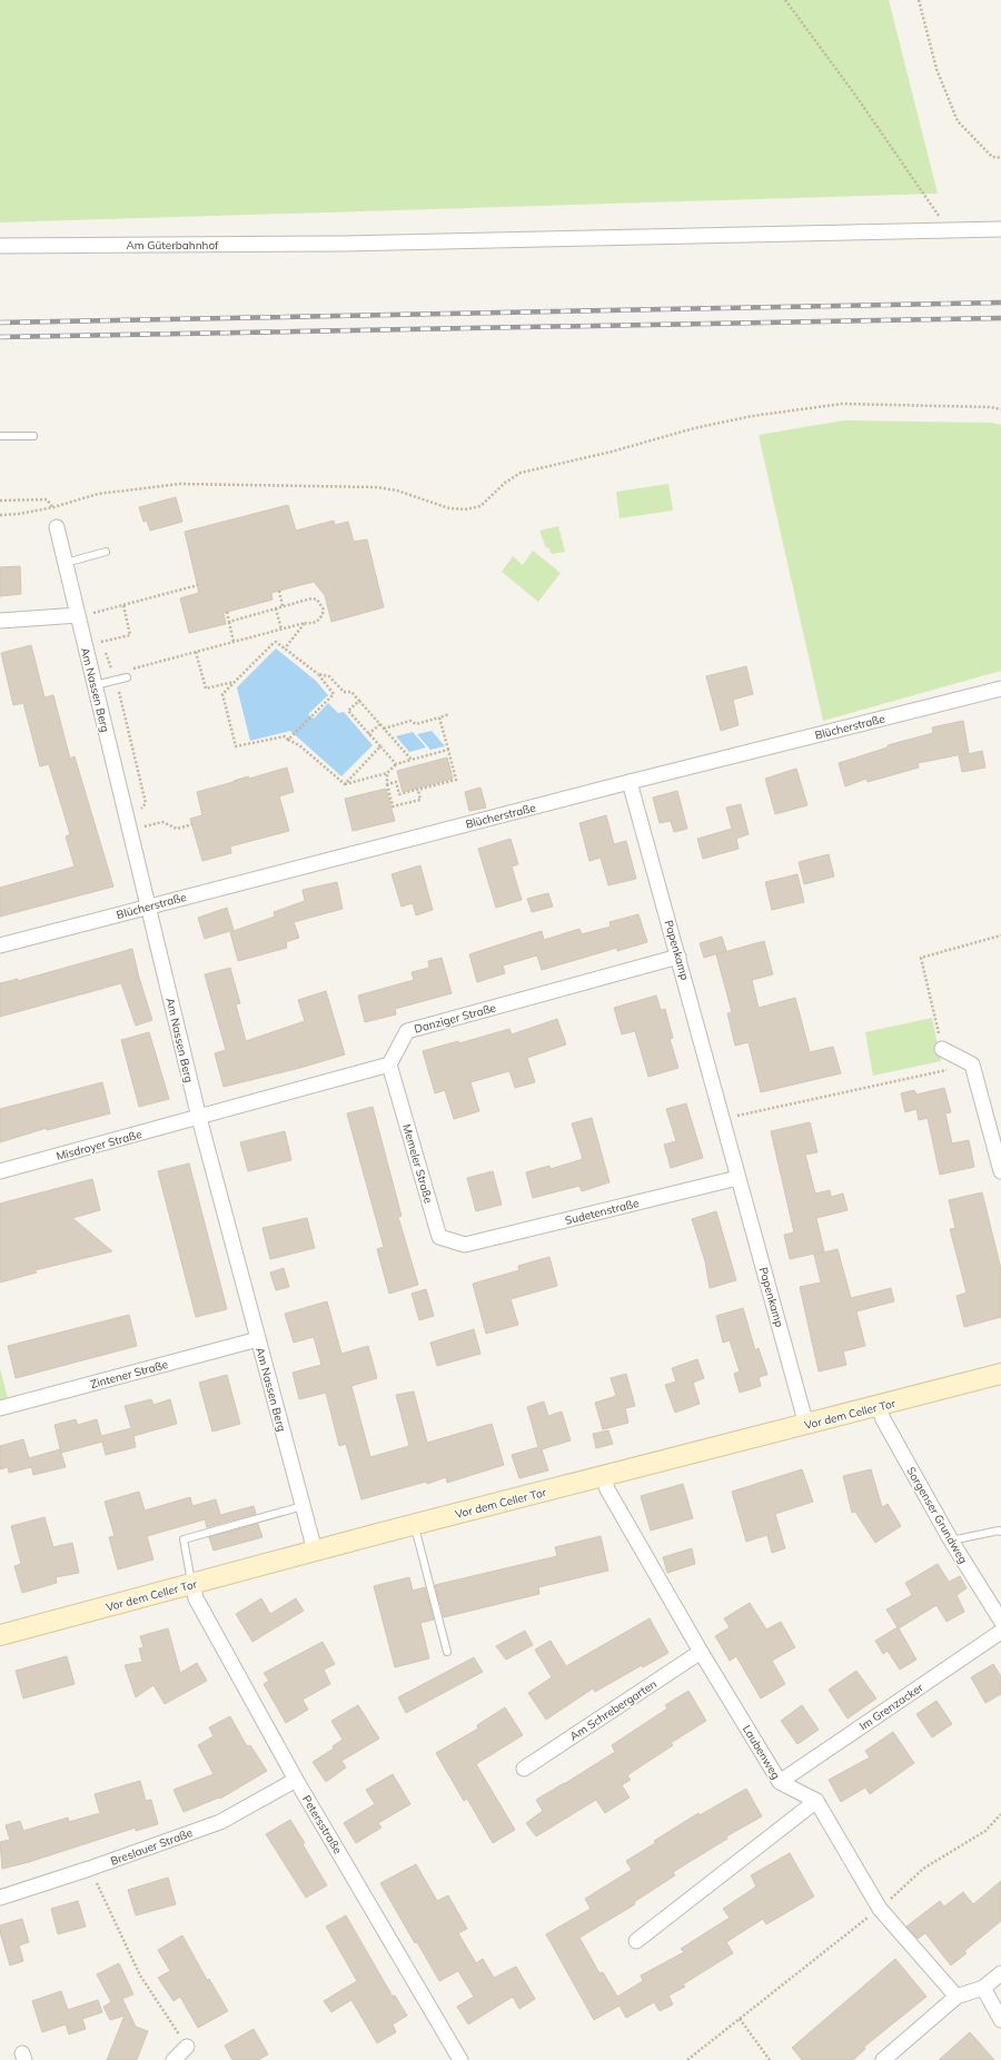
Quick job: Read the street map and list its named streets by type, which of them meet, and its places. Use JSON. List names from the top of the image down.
{
  "streets": {
    "street": [
      "Am Güterbahnhof",
      "Am Nassen Berg",
      "Blücherstraße",
      "Papenkamp",
      "Danziger Straße",
      "Misdroyer Straße",
      "Memeler Straße",
      "Sudetenstraße",
      "Zintener Straße",
      "Vor dem Celler Tor",
      "Sorgenser Grundweg",
      "Im Grenzacker",
      "Am Schrebergarten",
      "Laubenweg",
      "Petersstraße",
      "Breslauer Straße"
    ]
  },
  "crossings": [
    ["Am Nassen Berg", "Blücherstraße"],
    ["Am Nassen Berg", "Misdroyer Straße"],
    ["Am Nassen Berg", "Zintener Straße"],
    ["Am Nassen Berg", "Vor dem Celler Tor"],
    ["Blücherstraße", "Papenkamp"],
    ["Papenkamp", "Danziger Straße"],
    ["Papenkamp", "Sudetenstraße"],
    ["Papenkamp", "Vor dem Celler Tor"],
    ["Danziger Straße", "Memeler Straße"],
    ["Memeler Straße", "Sudetenstraße"],
    ["Vor dem Celler Tor", "Sorgenser Grundweg"],
    ["Vor dem Celler Tor", "Laubenweg"],
    ["Vor dem Celler Tor", "Petersstraße"],
    ["Im Grenzacker", "Laubenweg"],
    ["Am Schrebergarten", "Laubenweg"],
    ["Petersstraße", "Breslauer Straße"]
  ]
}
